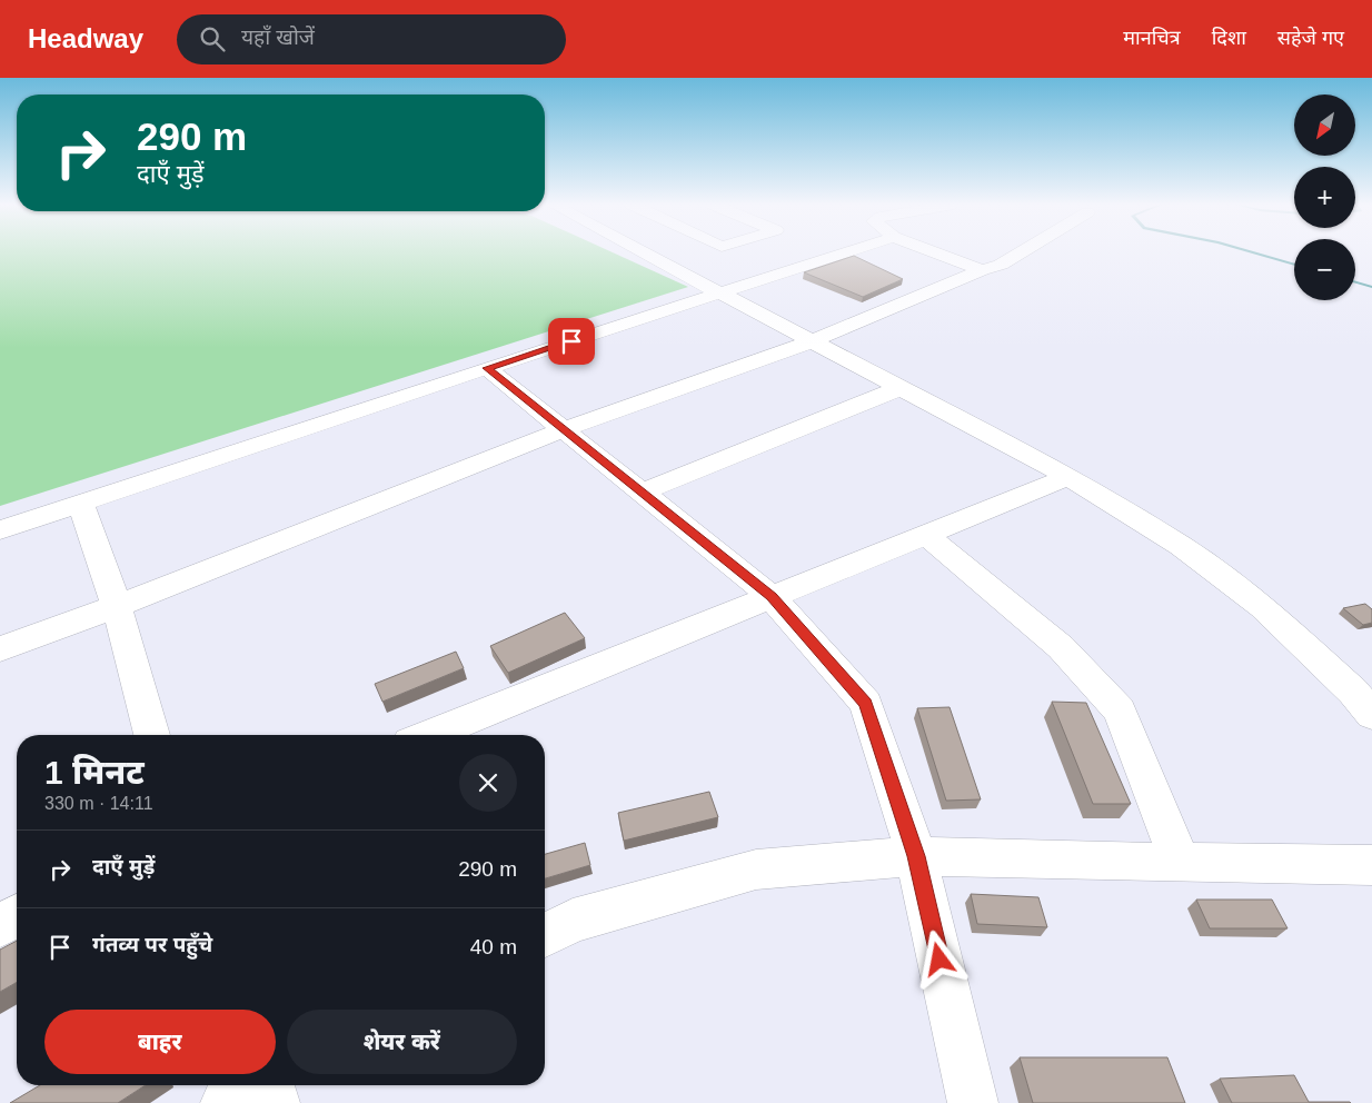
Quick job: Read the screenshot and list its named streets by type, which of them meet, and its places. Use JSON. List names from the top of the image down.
{
  "north": "bottom left",
  "page": {
    "header": "Headway",
    "search": "यहाँ खोजें",
    "nav": ["मानचित्र", "दिशा", "सहेजे गए"],
    "map_buttons": ["+", "−"],
    "turn": ["290 m", "दाएँ मुड़ें"],
    "heading": ["1 मिनट", "330 m · 14:11"],
    "list": [
      {
        "name": "दाएँ मुड़ें",
        "value": "290 m"
      },
      {
        "name": "गंतव्य पर पहुँचे",
        "value": "40 m"
      }
    ],
    "buttons": ["बाहर", "शेयर करें"]
  }
}
